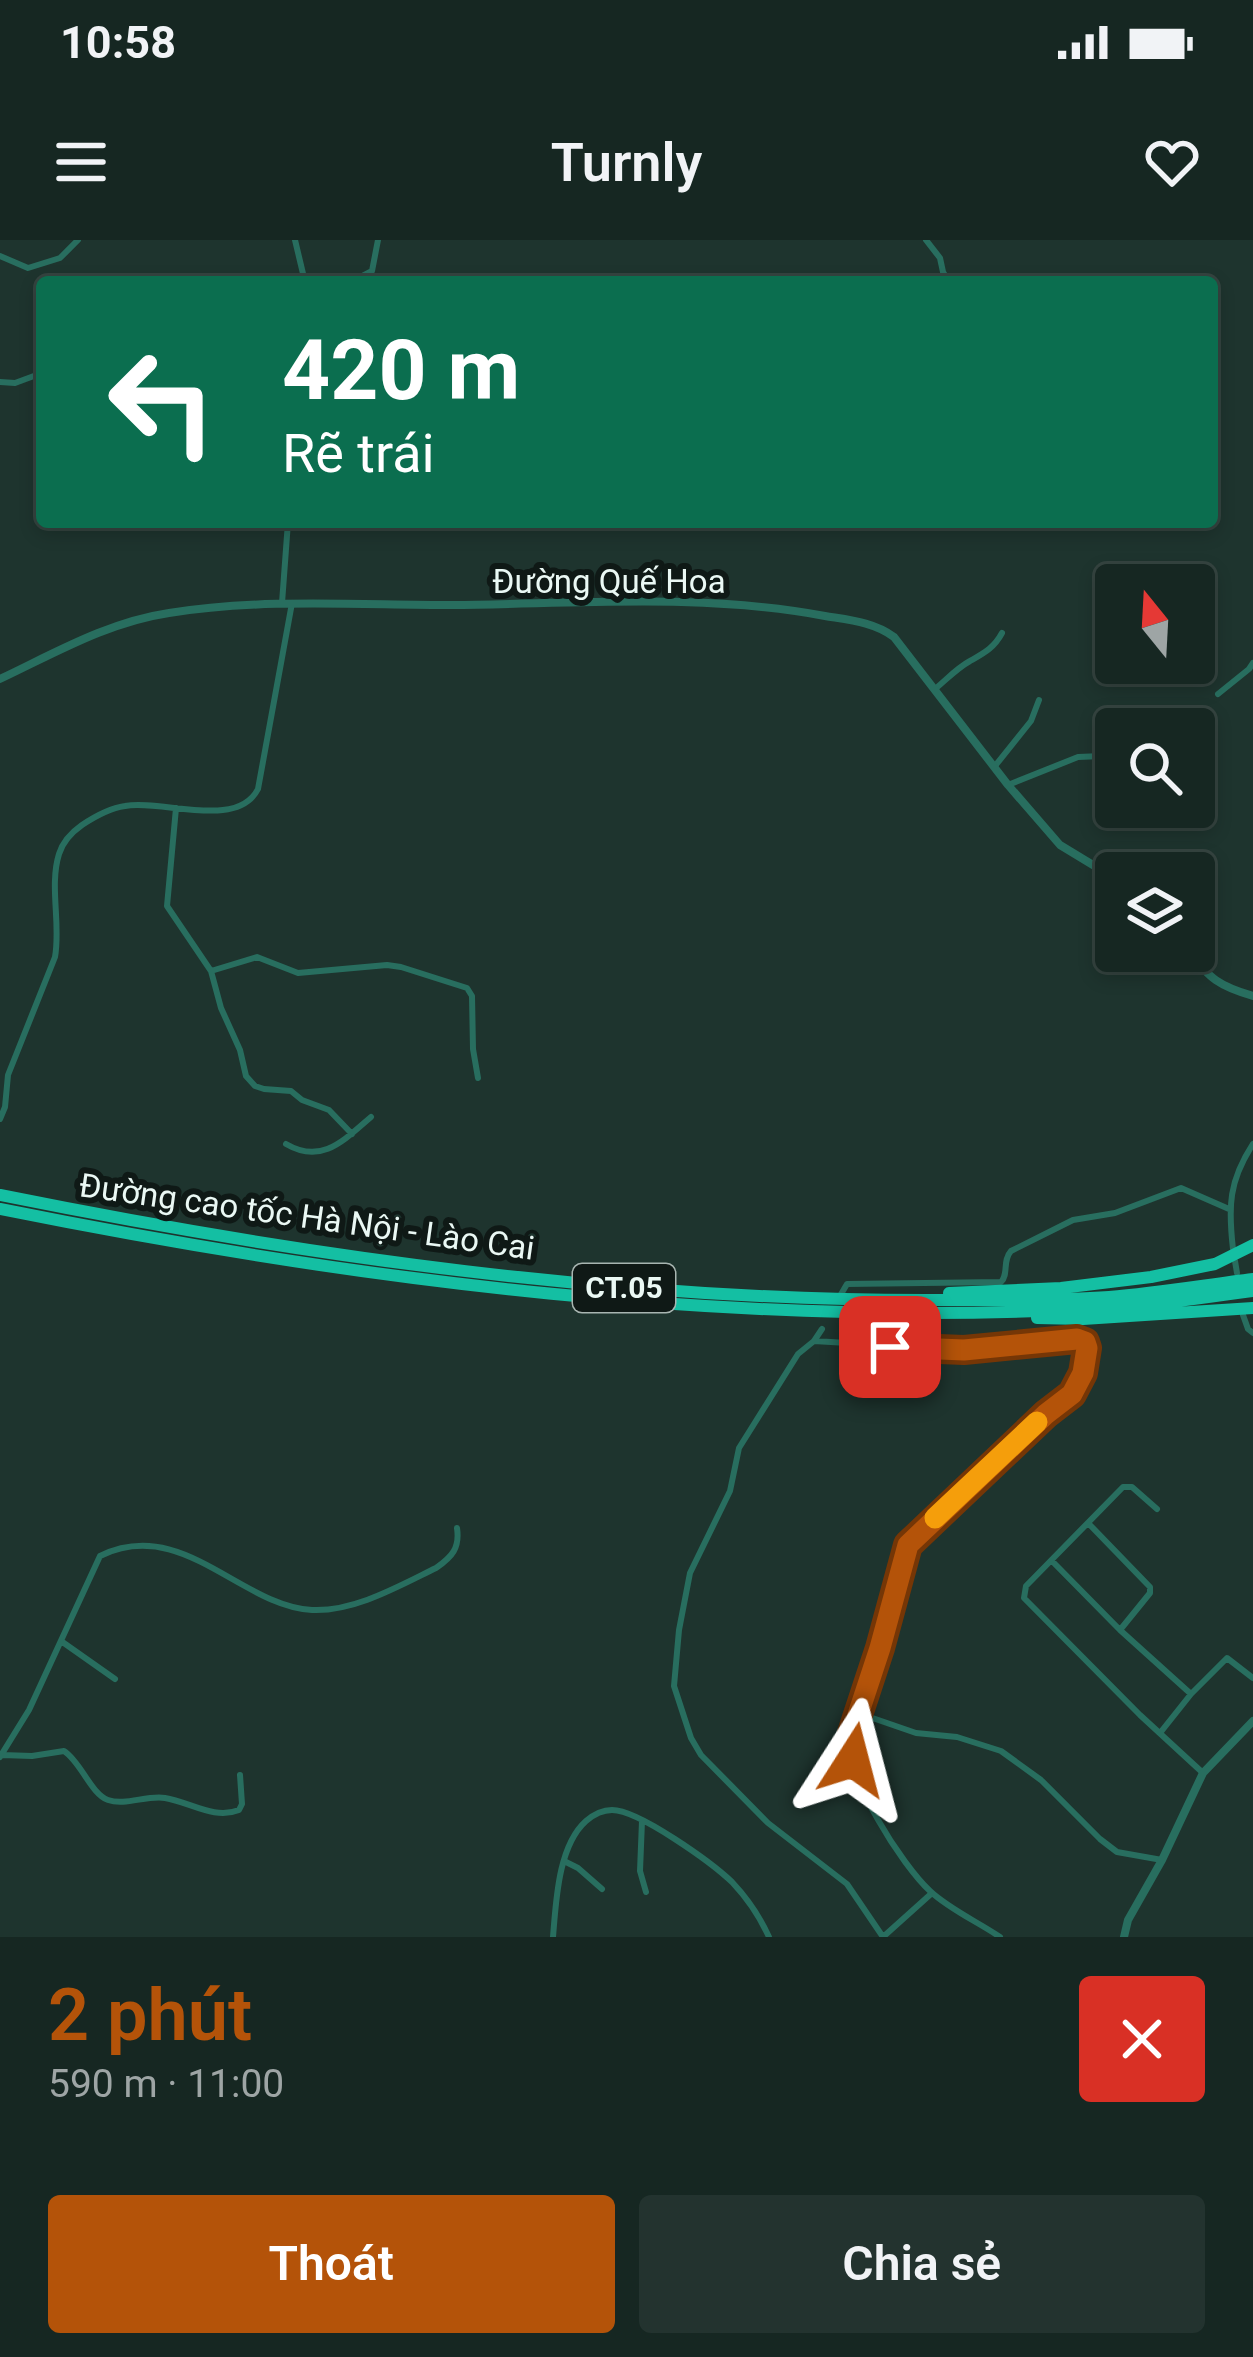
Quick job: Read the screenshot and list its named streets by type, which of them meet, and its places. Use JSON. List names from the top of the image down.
{
  "streets": {
    "highway": ["Đường cao tốc Hà Nội - Lào Cai", "CT.05"],
    "street": ["Đường Quế Hoa"]
  },
  "north": "top",
  "page": {
    "status": "10:58",
    "header": "Turnly",
    "turn": ["420 m", "Rẽ trái"],
    "heading": ["2 phút", "590 m · 11:00"],
    "buttons": ["Thoát", "Chia sẻ"]
  }
}
